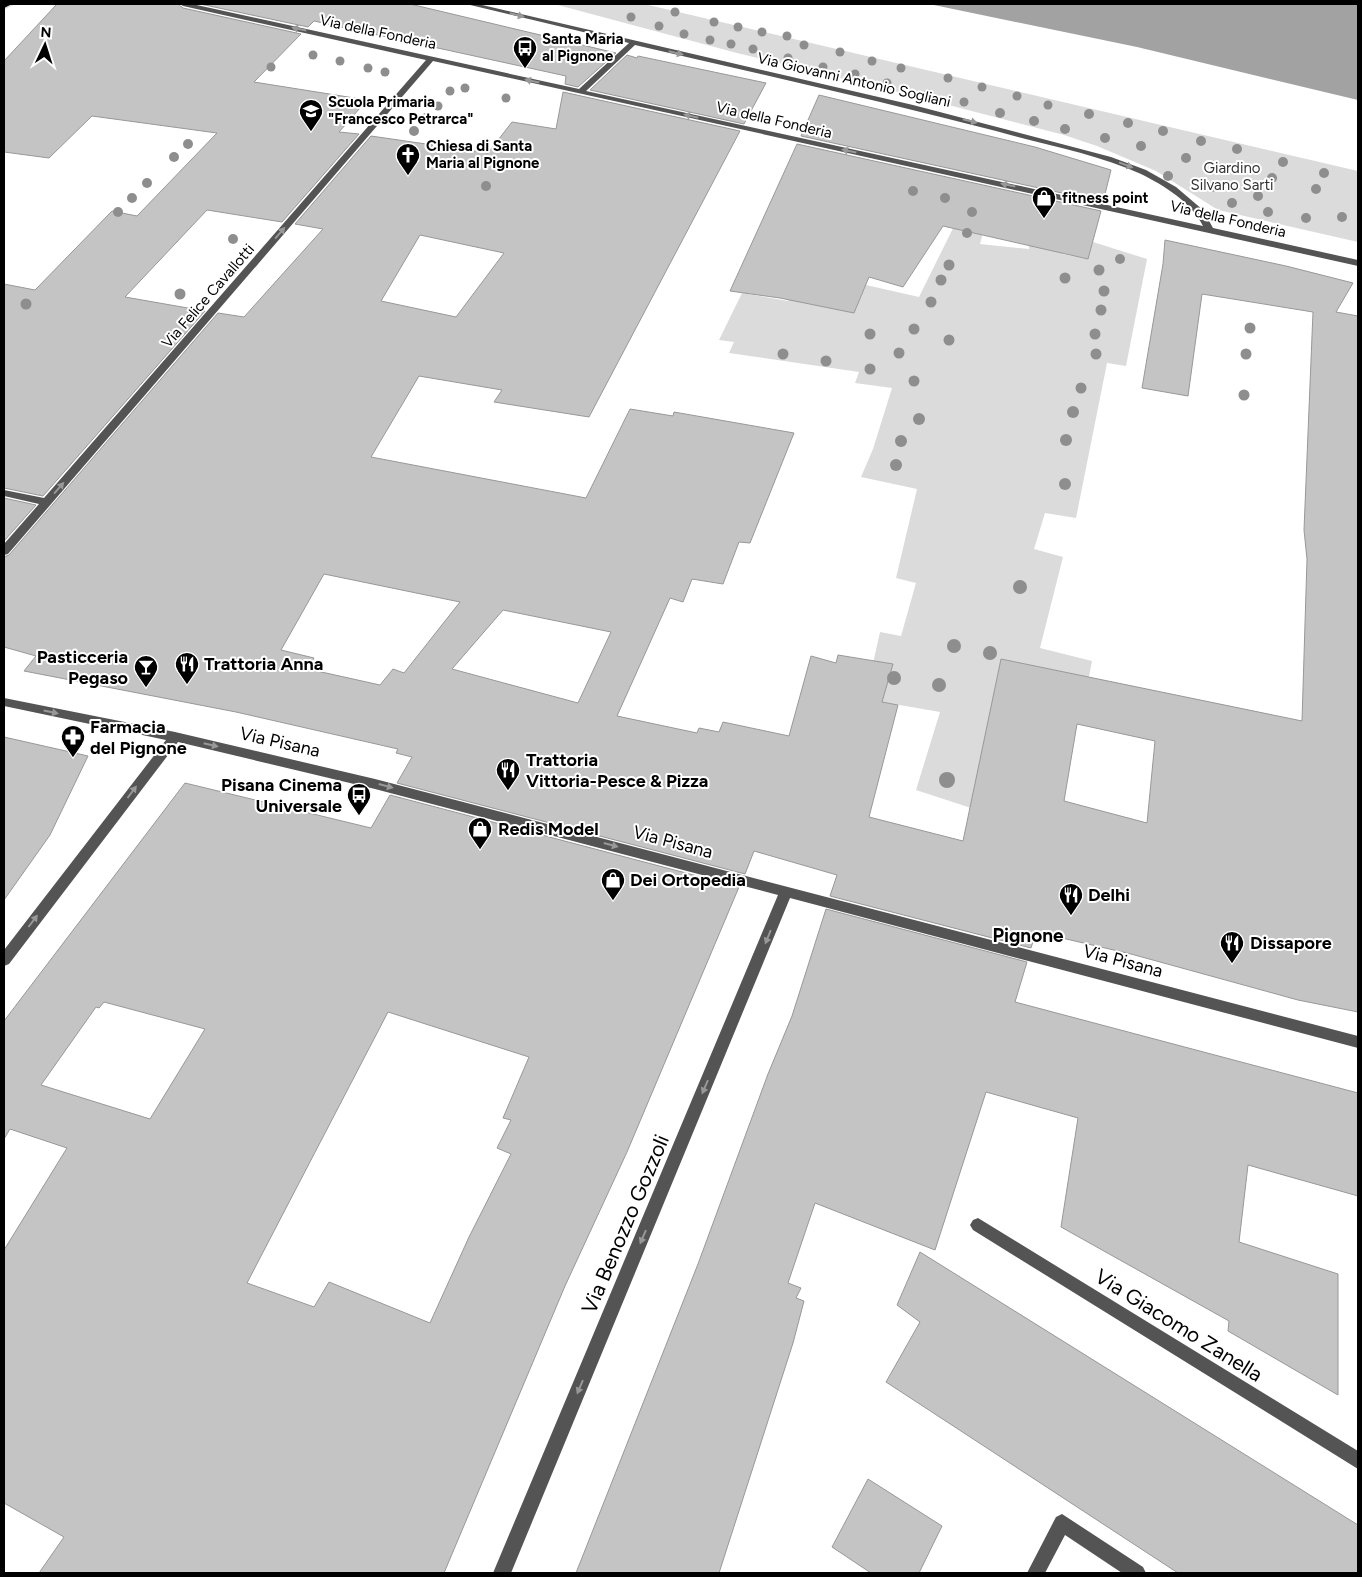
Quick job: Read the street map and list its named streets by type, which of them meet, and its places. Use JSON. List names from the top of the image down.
{
  "streets": {
    "street": [
      "Via della Fonderia",
      "Via Giovanni Antonio Sogliani",
      "Via Felice Cavallotti",
      "Via Pisana",
      "Via Benozzo Gozzoli",
      "Via Giacomo Zanella"
    ]
  },
  "crossings": [
    ["Via della Fonderia", "Via Giovanni Antonio Sogliani"],
    ["Via della Fonderia", "Via Felice Cavallotti"],
    ["Via Pisana", "Via Benozzo Gozzoli"]
  ],
  "one_way": [
    "Via della Fonderia",
    "Via Giovanni Antonio Sogliani",
    "Via Felice Cavallotti",
    "Via Pisana",
    "Via Benozzo Gozzoli"
  ],
  "districts": ["Pignone"],
  "parks": ["Giardino Silvano Sarti"],
  "places": {
    "bus stop": ["Santa Maria al Pignone", "Pisana Cinema Universale"],
    "school or university": ["Scuola Primaria \"Francesco Petrarca\""],
    "church": ["Chiesa di Santa Maria al Pignone"],
    "shop": ["fitness point", "Redis Model", "Dei Ortopedia"],
    "restaurant": [
      "Trattoria Anna",
      "Trattoria Vittoria-Pesce & Pizza",
      "Delhi",
      "Dissapore"
    ],
    "bar": ["Pasticceria Pegaso"],
    "pharmacy": ["Farmacia del Pignone"]
  },
  "north": "top"
}
